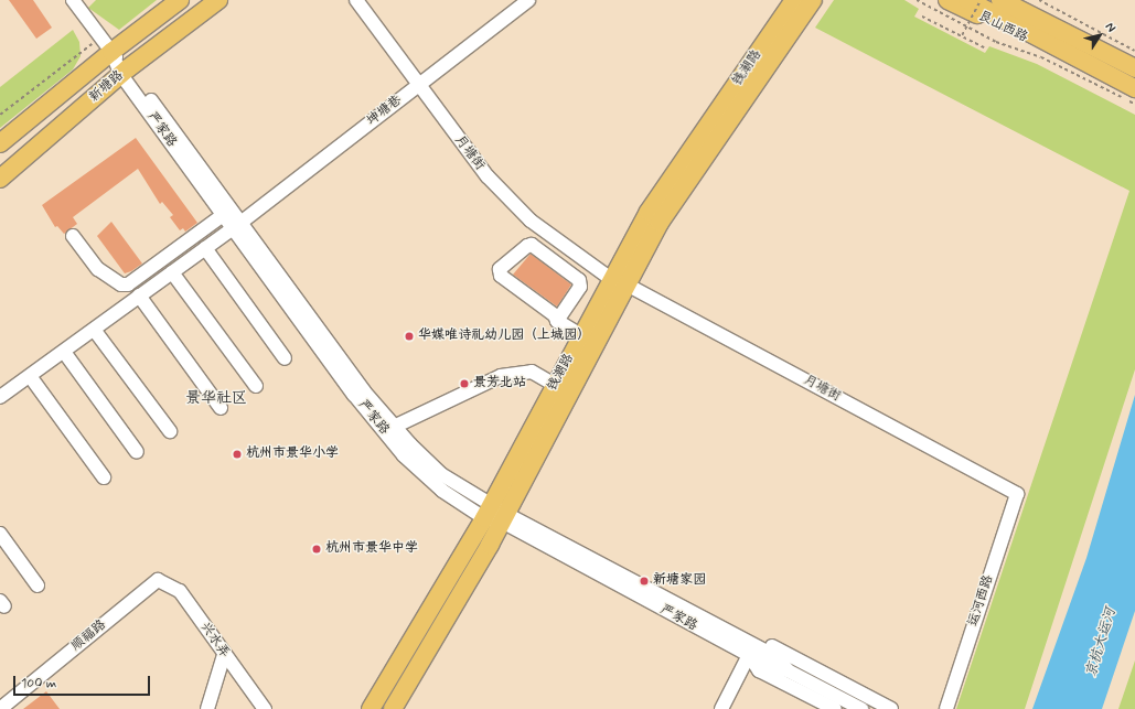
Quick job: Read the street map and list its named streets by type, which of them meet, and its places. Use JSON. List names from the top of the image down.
{
  "streets": {
    "main road": ["艮山西路", "钱潮路", "新塘路"],
    "street": [
      "坤塘巷",
      "严家路",
      "月塘街",
      "运河西路",
      "顺福路",
      "兴水弄"
    ]
  },
  "crossings": [
    ["钱潮路", "严家路"],
    ["钱潮路", "月塘街"],
    ["新塘路", "严家路"],
    ["坤塘巷", "严家路"],
    ["坤塘巷", "月塘街"],
    ["月塘街", "运河西路"],
    ["顺福路", "兴水弄"]
  ],
  "districts": ["景华社区"],
  "water": ["京杭大运河"],
  "places": [
    "华媒唯诗礼幼儿园（上城园）",
    "景芳北站",
    "杭州市景华小学",
    "杭州市景华中学",
    "新塘家园"
  ],
  "scale_bar": "100 m",
  "north": "top right"
}
